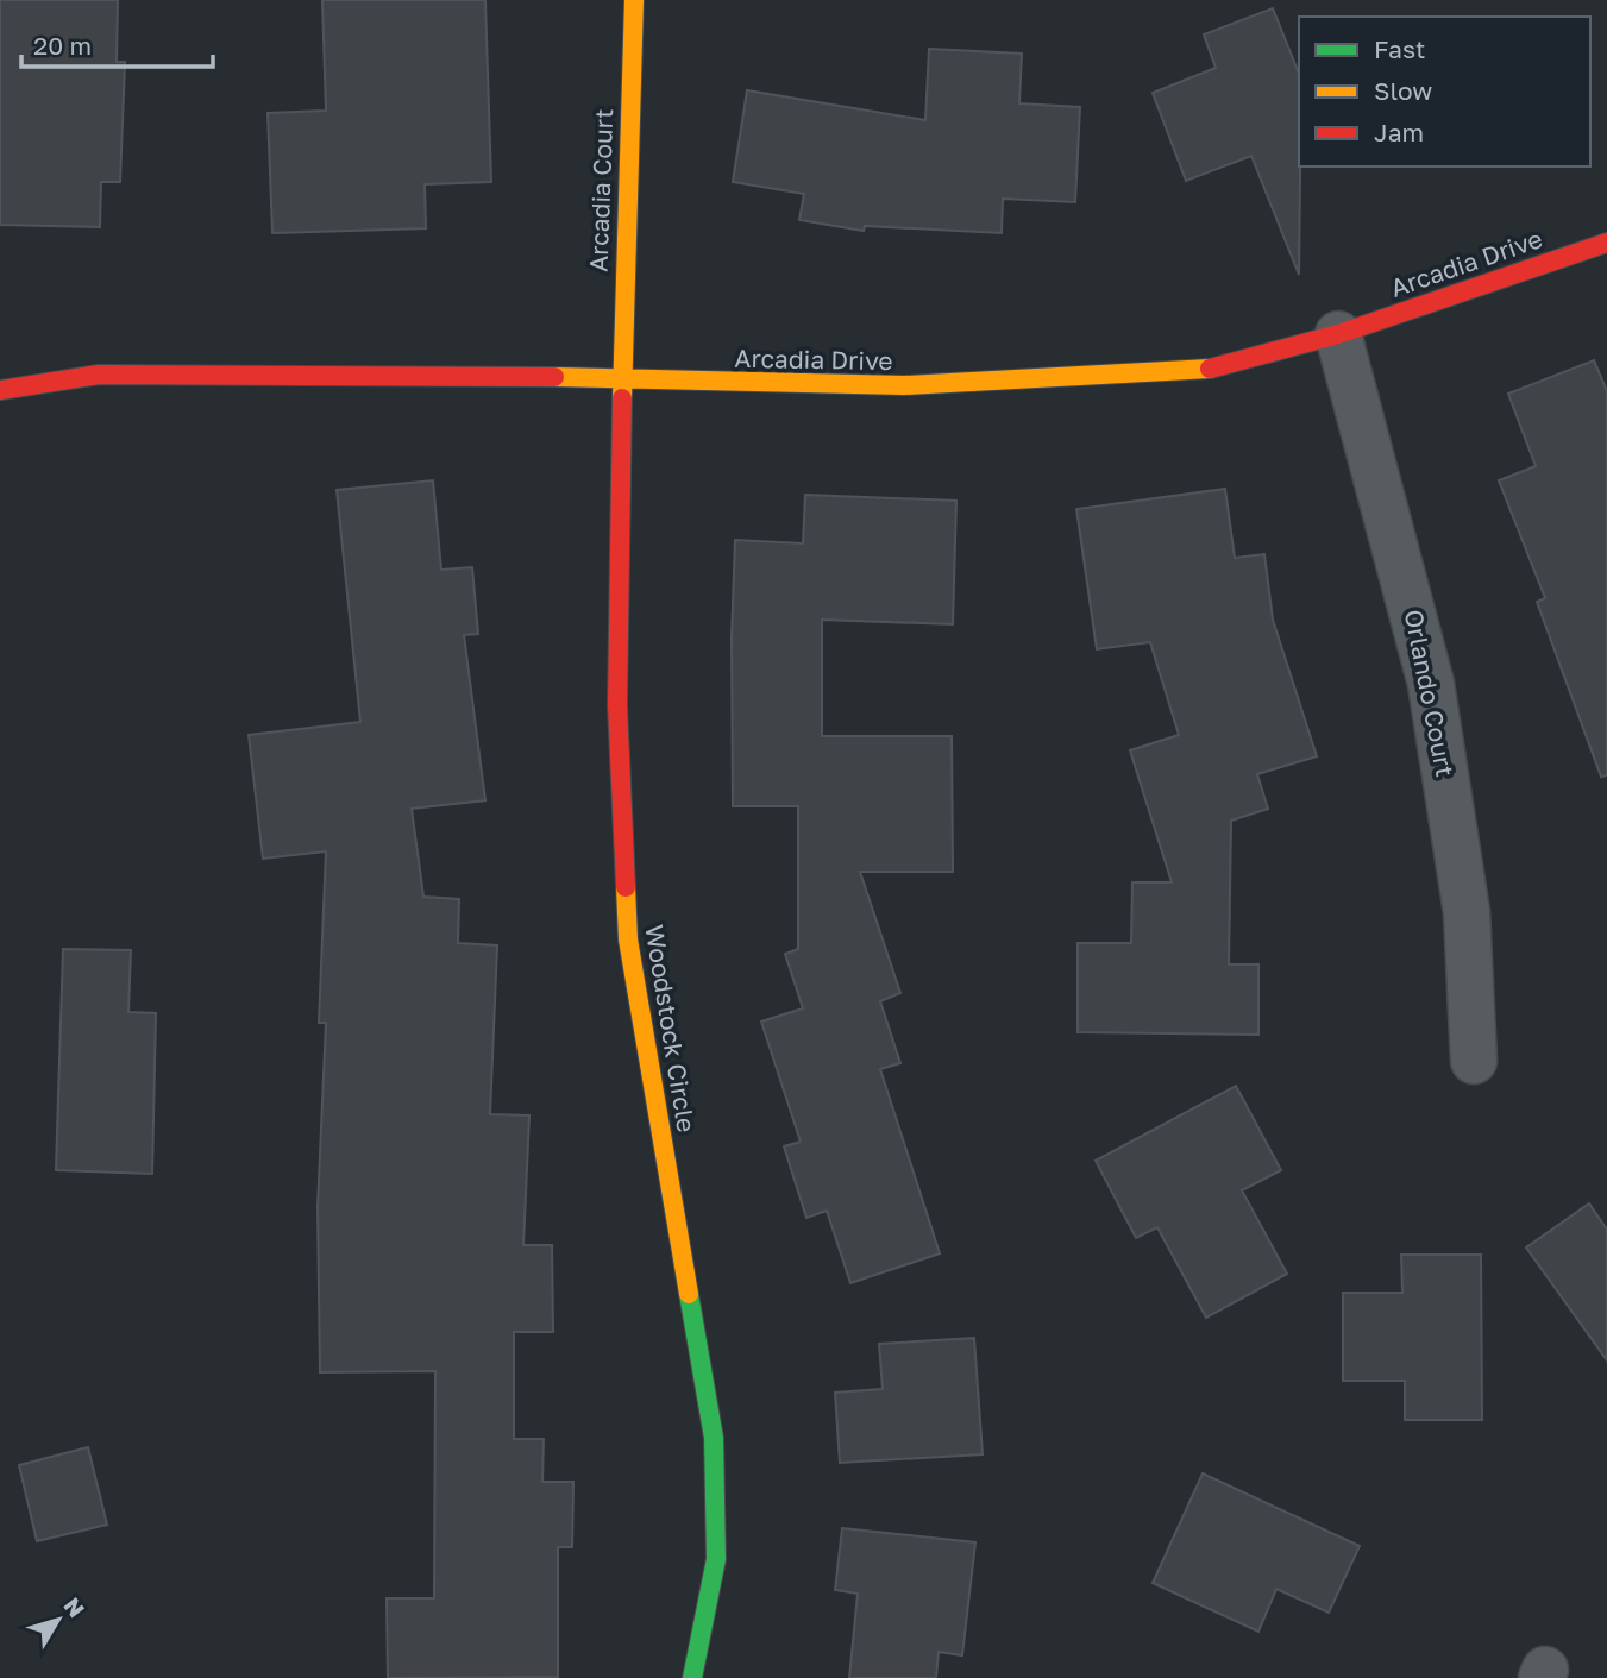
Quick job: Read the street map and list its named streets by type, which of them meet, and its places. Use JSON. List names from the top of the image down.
{
  "streets": {
    "street": [
      "Arcadia Court",
      "Arcadia Drive",
      "Orlando Court",
      "Woodstock Circle"
    ]
  },
  "crossings": [
    ["Arcadia Court", "Arcadia Drive"],
    ["Arcadia Court", "Woodstock Circle"],
    ["Arcadia Drive", "Orlando Court"],
    ["Arcadia Drive", "Woodstock Circle"]
  ],
  "legend": ["Fast", "Slow", "Jam"],
  "scale_bar": "20 m",
  "north": "top right"
}
